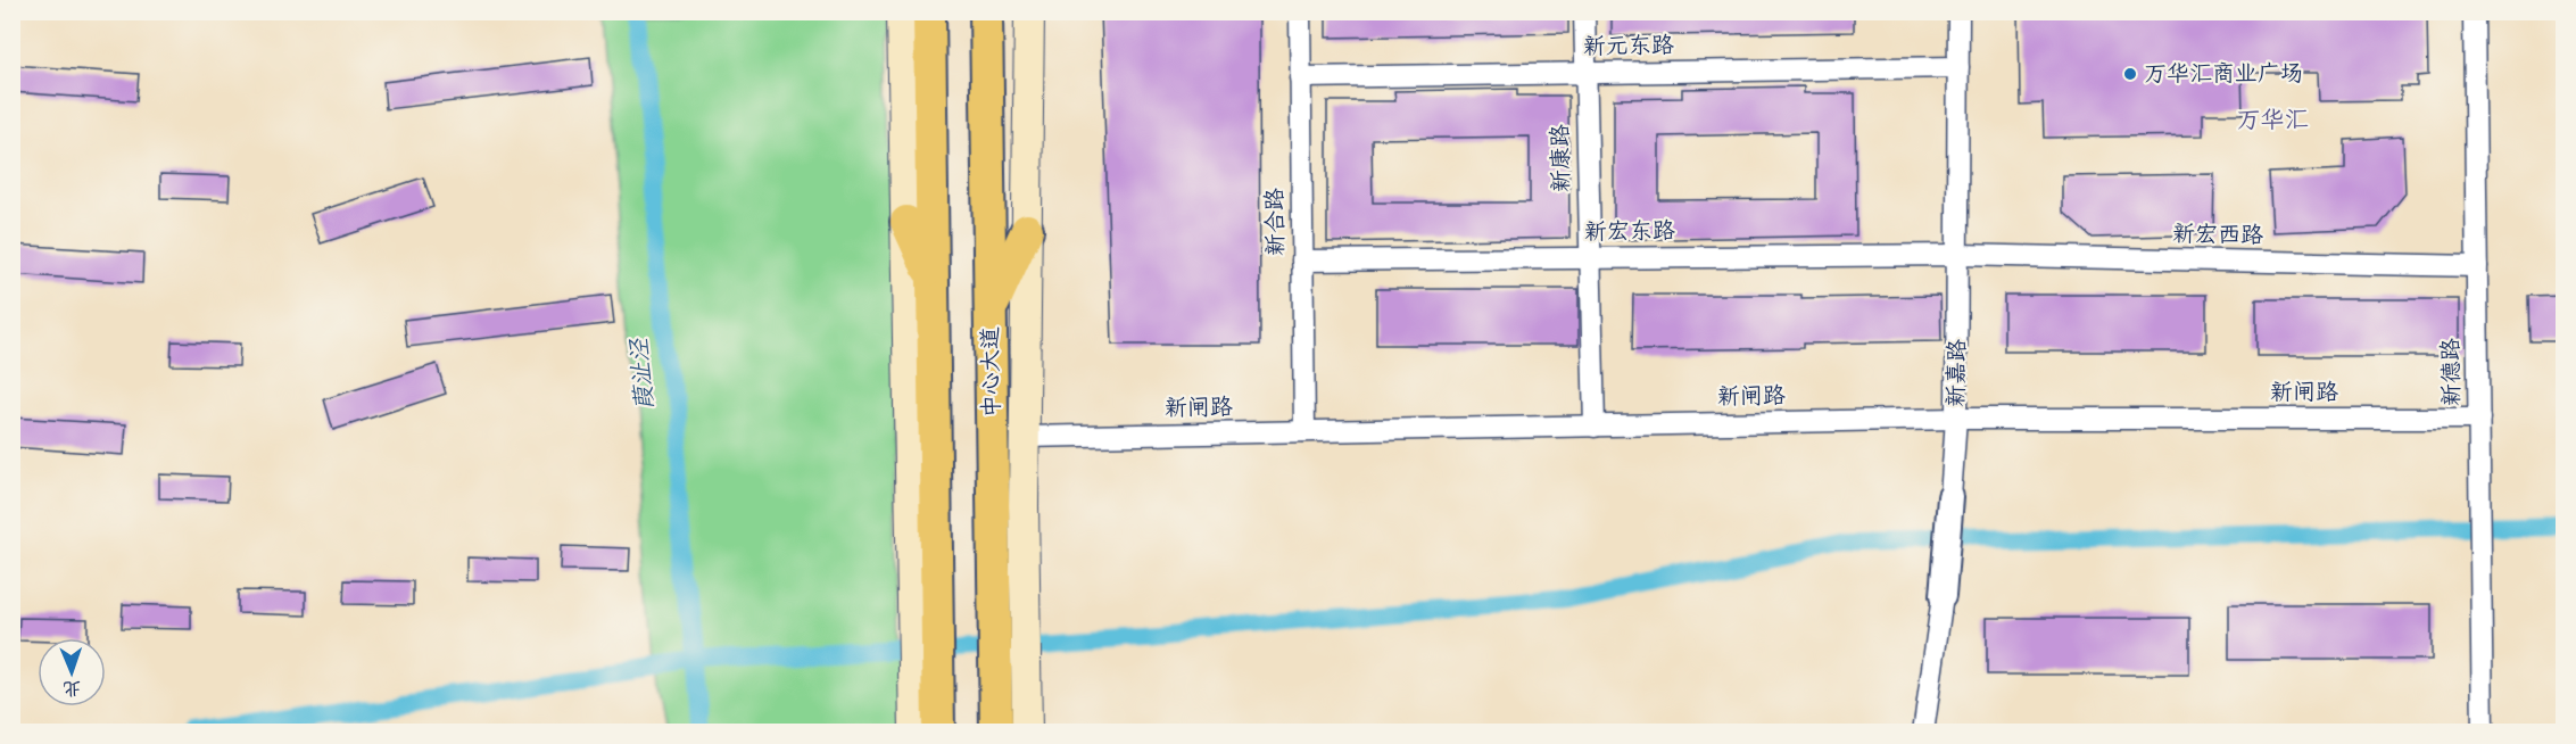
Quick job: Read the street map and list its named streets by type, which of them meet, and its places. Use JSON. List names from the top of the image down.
{
  "streets": {
    "main road": ["中心大道"],
    "street": [
      "新元东路",
      "新康路",
      "新合路",
      "新宏东路",
      "新宏西路",
      "新德路",
      "新嘉路",
      "新闸路"
    ]
  },
  "crossings": [
    ["新元东路", "新康路"],
    ["新元东路", "新合路"],
    ["新元东路", "新嘉路"],
    ["新康路", "新宏东路"],
    ["新康路", "新闸路"],
    ["新合路", "新宏东路"],
    ["新合路", "新闸路"],
    ["新宏东路", "新宏西路"],
    ["新宏东路", "新嘉路"],
    ["新宏西路", "新德路"],
    ["新宏西路", "新嘉路"],
    ["新德路", "新闸路"],
    ["新嘉路", "新闸路"]
  ],
  "districts": ["万华汇"],
  "water": ["葭沚泾"],
  "places": ["万华汇商业广场"],
  "north": "bottom"
}
